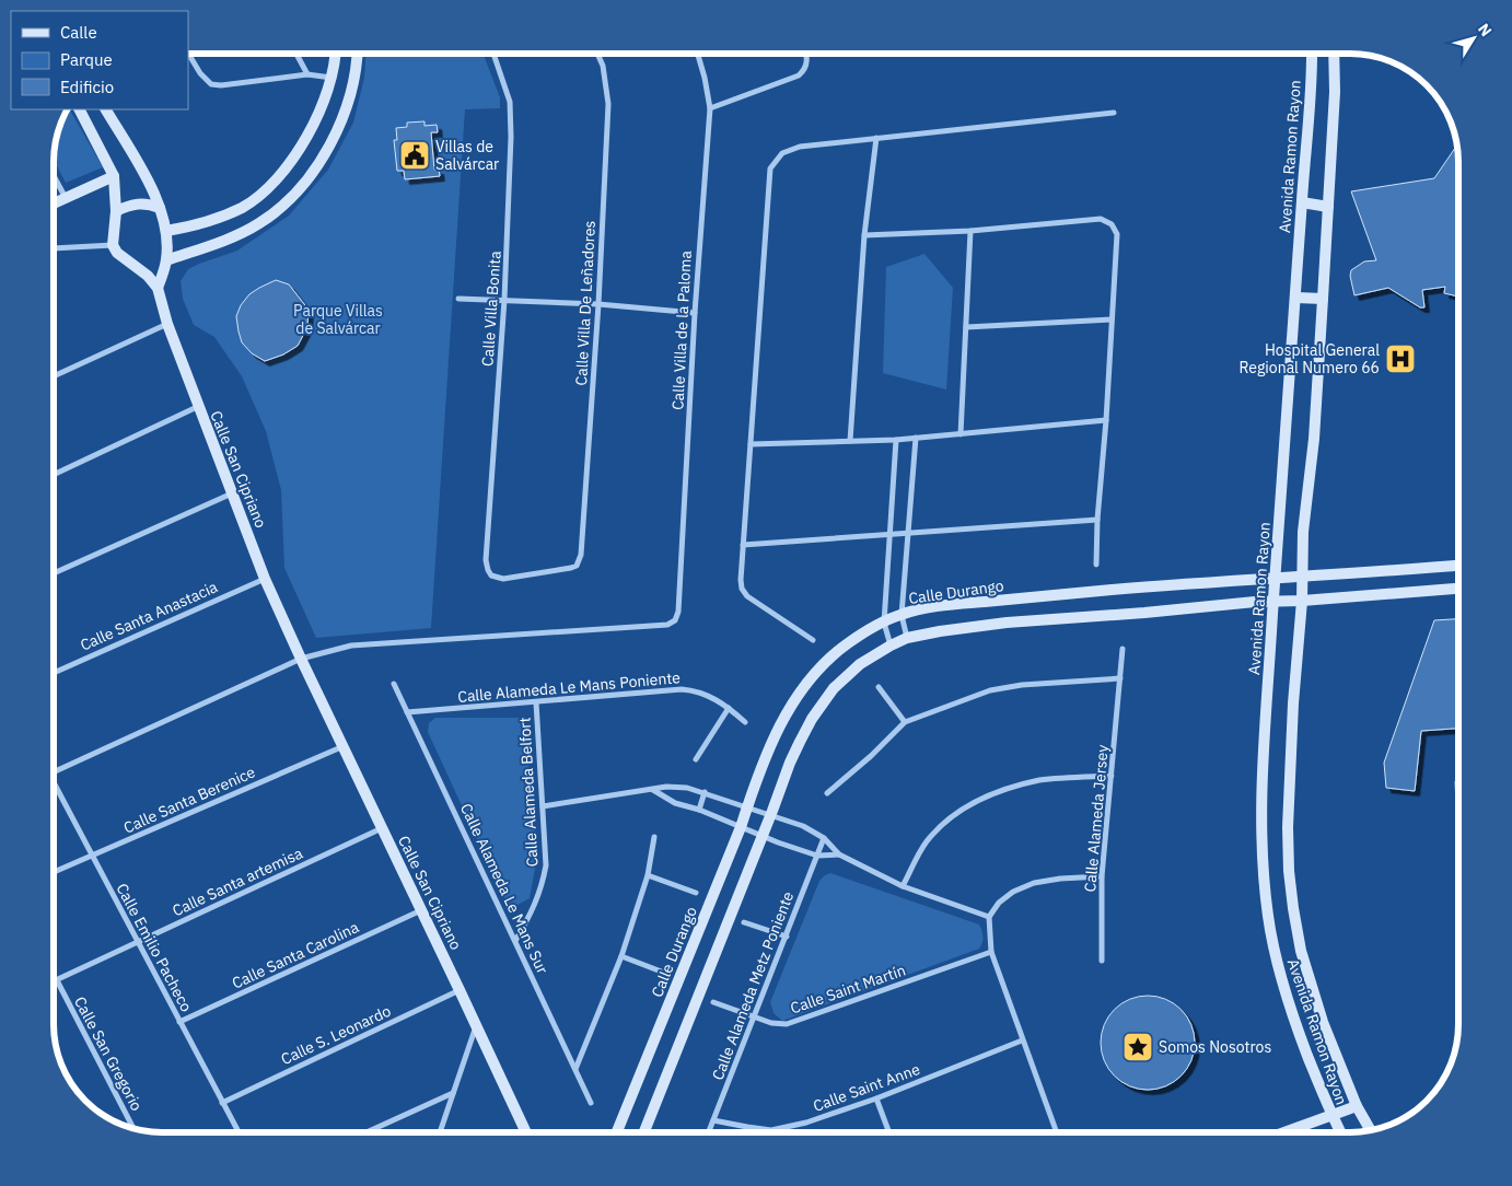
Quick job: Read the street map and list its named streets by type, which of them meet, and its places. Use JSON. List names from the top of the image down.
{
  "streets": {
    "main road": ["Avenida Ramon Rayon", "Calle San Cipriano", "Calle Durango"],
    "street": [
      "Calle Villa De Leñadores",
      "Calle Villa Bonita",
      "Calle Villa de la Paloma",
      "Calle Santa Anastacia",
      "Calle Alameda Le Mans Poniente",
      "Calle Alameda Belfort",
      "Calle Santa Berenice",
      "Calle Alameda Jersey",
      "Calle Santa artemisa",
      "Calle Alameda Le Mans Sur",
      "Calle Emilio Pacheco",
      "Calle Santa Carolina",
      "Calle Alameda Metz Poniente",
      "Calle Saint Martín",
      "Calle S. Leonardo",
      "Calle San Gregorio",
      "Calle Saint Anne"
    ]
  },
  "crossings": [
    ["Avenida Ramon Rayon", "Calle Durango"],
    ["Calle Villa De Leñadores", "Calle Villa Bonita"],
    ["Calle Villa de la Paloma", "Calle San Cipriano"],
    ["Calle San Cipriano", "Calle Santa Anastacia"],
    ["Calle San Cipriano", "Calle Santa Berenice"],
    ["Calle San Cipriano", "Calle Santa artemisa"],
    ["Calle San Cipriano", "Calle Santa Carolina"],
    ["Calle San Cipriano", "Calle S. Leonardo"],
    ["Calle Alameda Le Mans Poniente", "Calle Alameda Belfort"],
    ["Calle Alameda Le Mans Poniente", "Calle Alameda Le Mans Sur"],
    ["Calle Alameda Belfort", "Calle Alameda Le Mans Sur"],
    ["Calle Santa Berenice", "Calle Emilio Pacheco"],
    ["Calle Santa artemisa", "Calle Emilio Pacheco"],
    ["Calle Santa artemisa", "Calle San Gregorio"],
    ["Calle Emilio Pacheco", "Calle Santa Carolina"],
    ["Calle Emilio Pacheco", "Calle S. Leonardo"],
    ["Calle Alameda Metz Poniente", "Calle Saint Martín"],
    ["Calle Alameda Metz Poniente", "Calle Saint Anne"]
  ],
  "parks": ["Parque Villas de Salvárcar"],
  "places": {
    "public building": ["Villas de Salvárcar"],
    "hospital": ["Hospital General Regional Numero 66"],
    "place": ["Somos Nosotros"]
  },
  "legend": ["Calle", "Parque", "Edificio"],
  "north": "top right"
}
